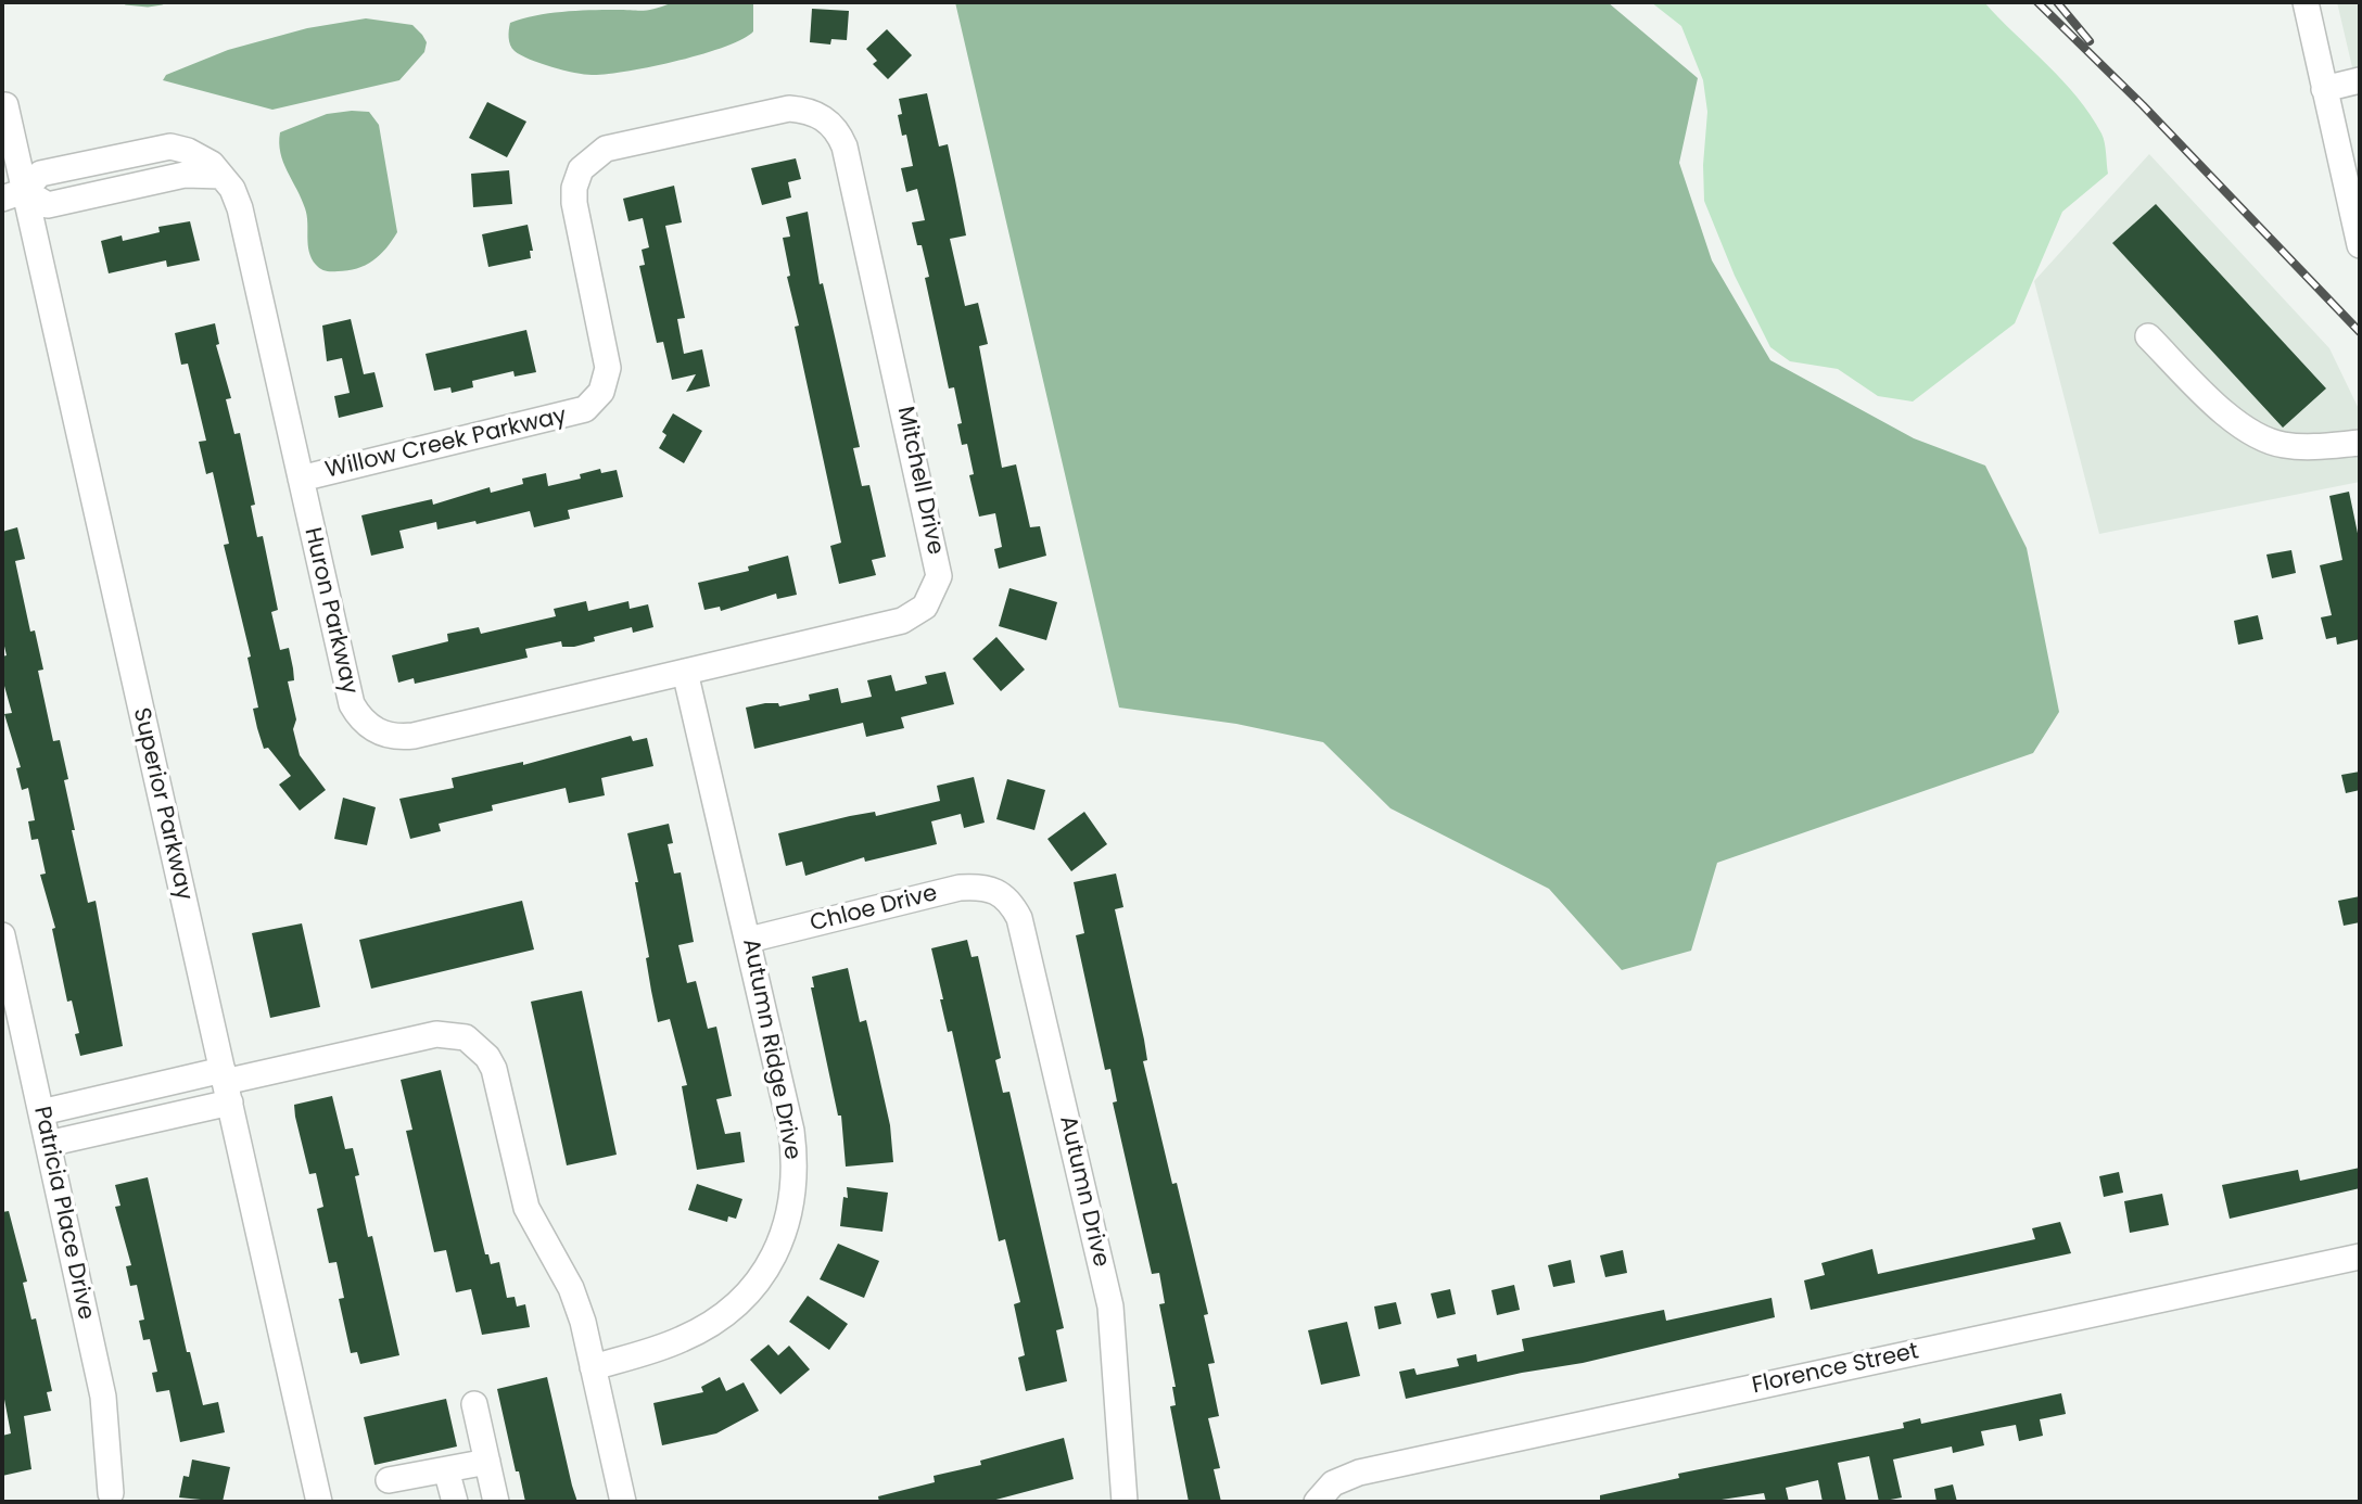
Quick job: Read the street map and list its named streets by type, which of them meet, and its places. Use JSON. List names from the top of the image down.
{
  "streets": {
    "street": [
      "Willow Creek Parkway",
      "Mitchell Drive",
      "Huron Parkway",
      "Superior Parkway",
      "Chloe Drive",
      "Autumn Ridge Drive",
      "Autumn Drive",
      "Patricia Place Drive",
      "Florence Street"
    ]
  },
  "crossings": [
    ["Willow Creek Parkway", "Mitchell Drive"],
    ["Willow Creek Parkway", "Huron Parkway"],
    ["Mitchell Drive", "Huron Parkway"],
    ["Mitchell Drive", "Autumn Ridge Drive"],
    ["Huron Parkway", "Superior Parkway"],
    ["Huron Parkway", "Autumn Ridge Drive"],
    ["Chloe Drive", "Autumn Ridge Drive"],
    ["Chloe Drive", "Autumn Drive"]
  ]
}
